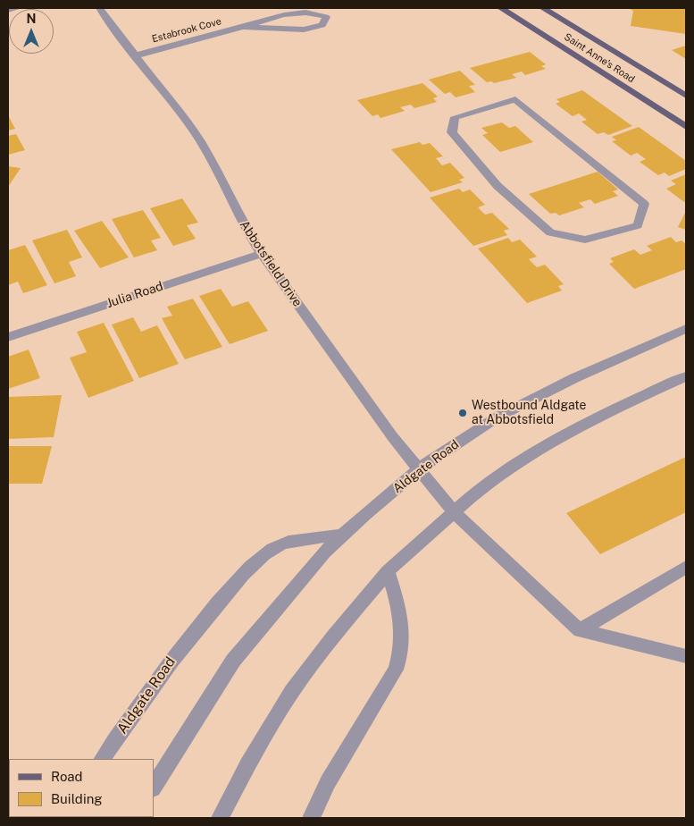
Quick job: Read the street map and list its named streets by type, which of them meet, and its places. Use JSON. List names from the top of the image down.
{
  "streets": {
    "main road": ["Saint Anne's Road"],
    "street": [
      "Estabrook Cove",
      "Abbotsfield Drive",
      "Julia Road",
      "Aldgate Road"
    ]
  },
  "crossings": [
    ["Estabrook Cove", "Abbotsfield Drive"],
    ["Abbotsfield Drive", "Julia Road"],
    ["Abbotsfield Drive", "Aldgate Road"]
  ],
  "places": ["Westbound Aldgate at Abbotsfield"],
  "legend": ["Road", "Building"],
  "north": "top"
}
